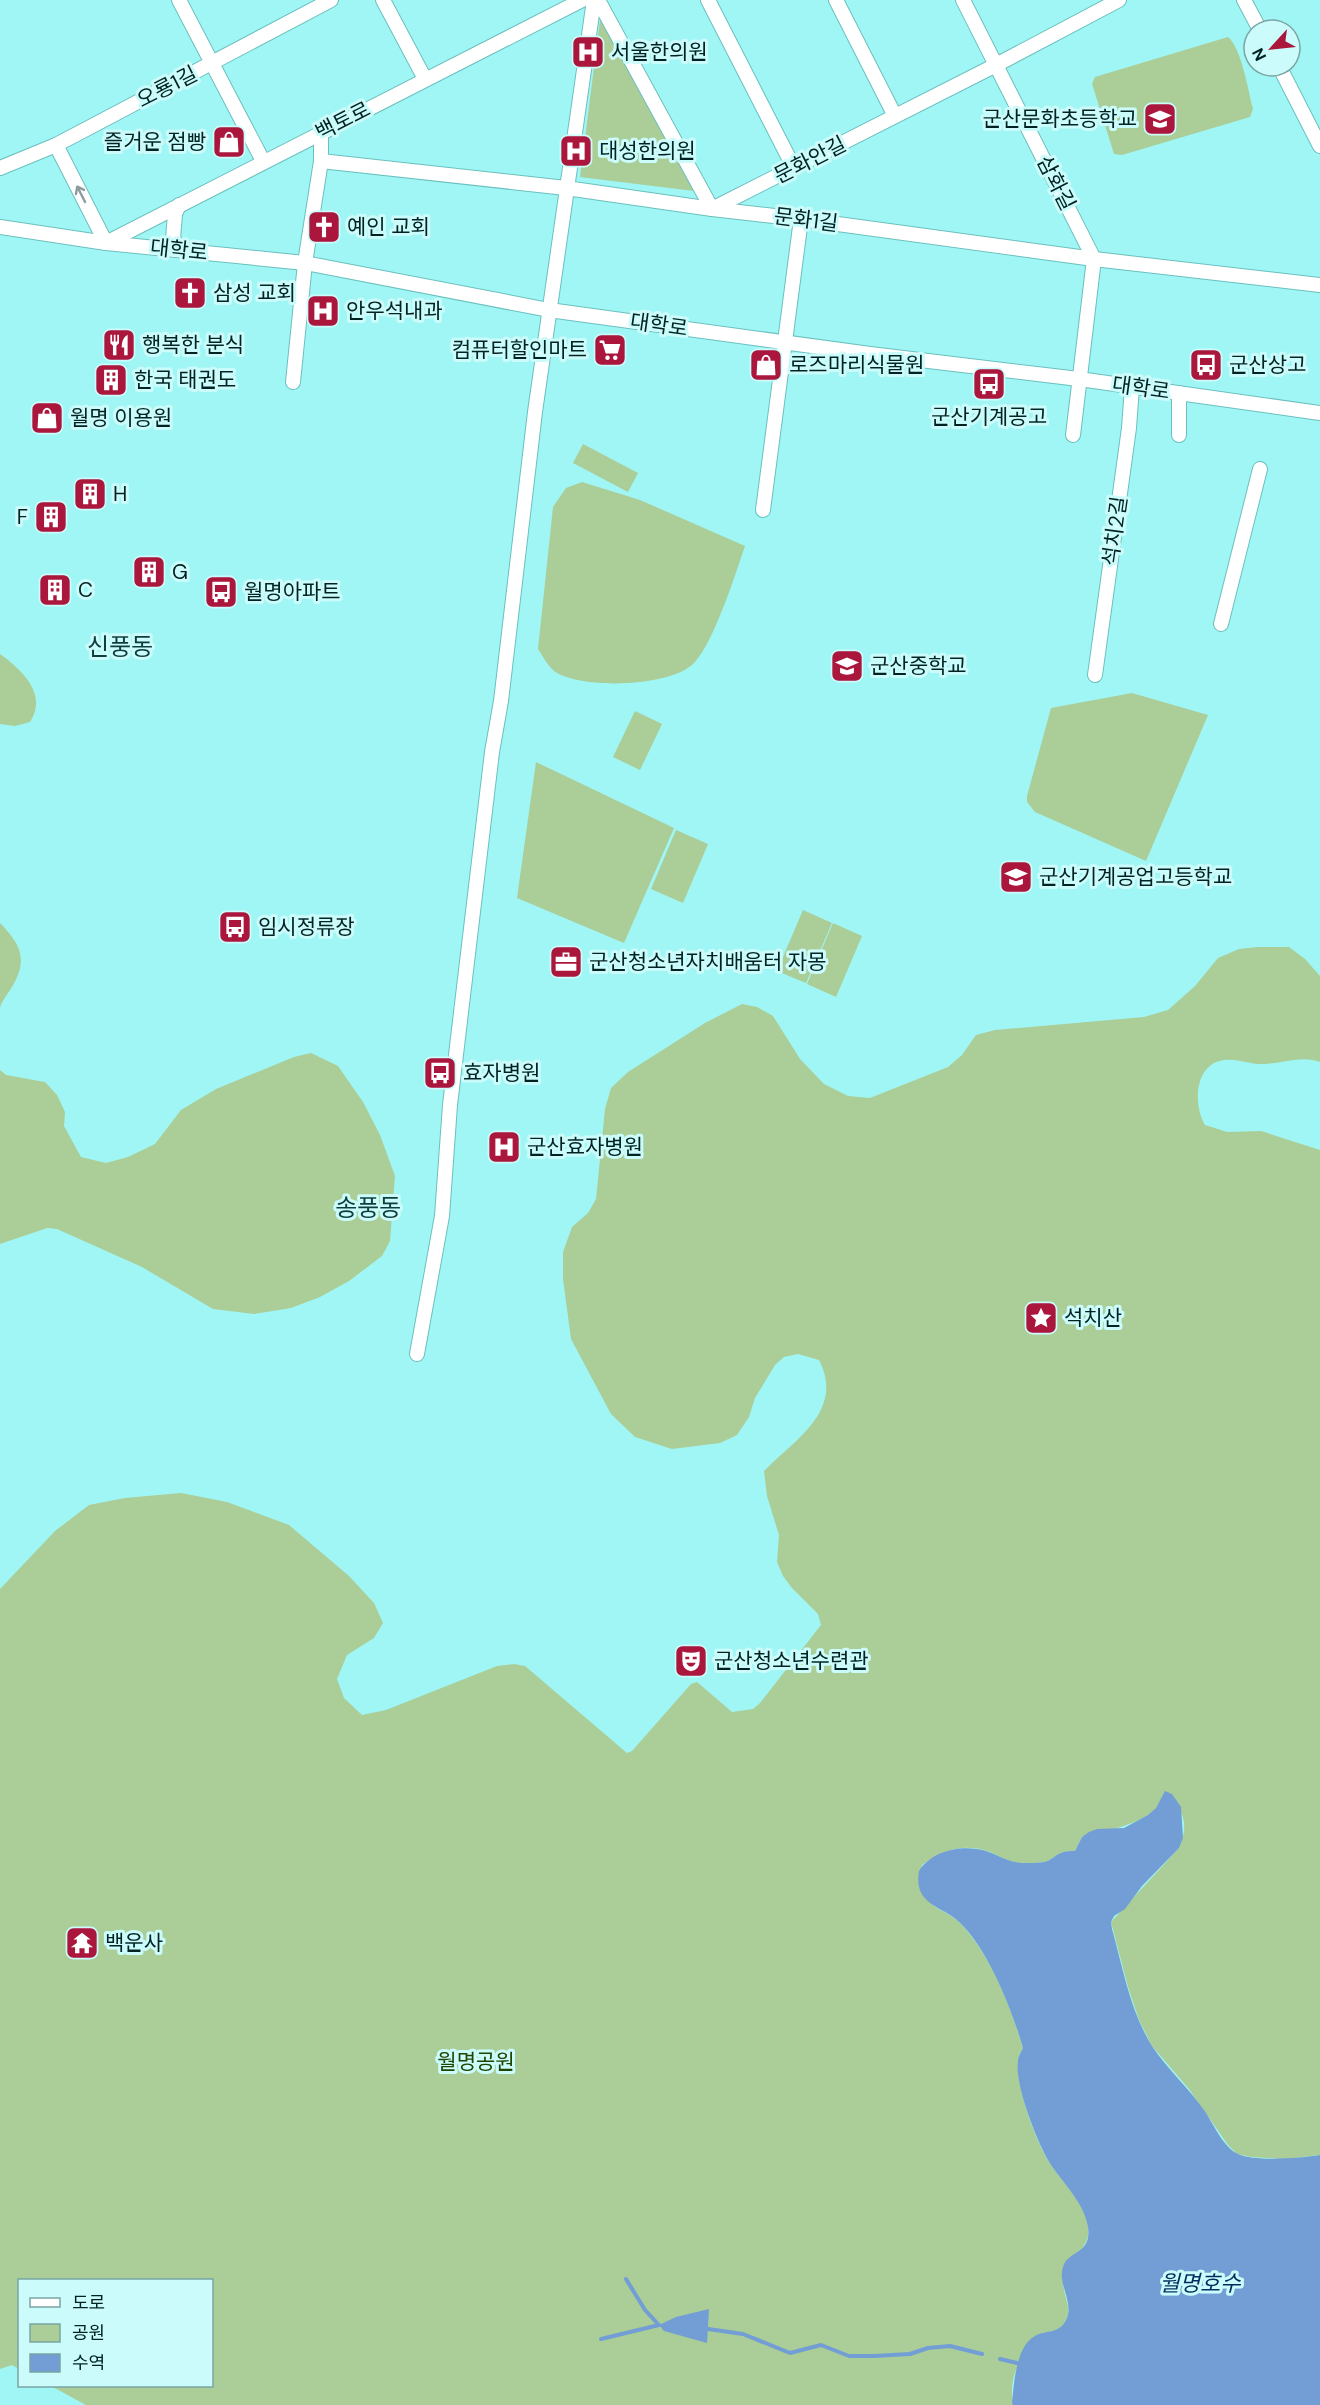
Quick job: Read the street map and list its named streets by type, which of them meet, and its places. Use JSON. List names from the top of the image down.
{
  "streets": {
    "street": [
      "오룡1길",
      "백토로",
      "문화안길",
      "삼화길",
      "문화1길",
      "대학로",
      "석치2길"
    ]
  },
  "crossings": [
    ["백토로", "대학로"],
    ["문화안길", "삼화길"],
    ["문화안길", "문화1길"],
    ["삼화길", "문화1길"],
    ["대학로", "석치2길"]
  ],
  "districts": ["신풍동", "송풍동"],
  "water": ["월명호수"],
  "parks": ["월명공원"],
  "places": {
    "hospital": [
      "서울한의원",
      "대성한의원",
      "안우석내과",
      "군산효자병원"
    ],
    "school or university": ["군산문화초등학교", "군산중학교", "군산기계공업고등학교"],
    "shop": ["즐거운 점빵", "로즈마리식물원", "월명 이용원"],
    "church": ["예인 교회", "삼성 교회"],
    "restaurant": ["행복한 분식"],
    "supermarket": ["컴퓨터할인마트"],
    "bus stop": [
      "군산상고",
      "군산기계공고",
      "월명아파트",
      "임시정류장",
      "효자병원"
    ],
    "building": [
      "한국 태권도",
      "H",
      "F",
      "G",
      "C"
    ],
    "office": ["군산청소년자치배움터 자몽"],
    "place": ["석치산"],
    "theatre": ["군산청소년수련관"],
    "temple": ["백운사"]
  },
  "legend": ["도로", "공원", "수역"],
  "north": "bottom left"
}
